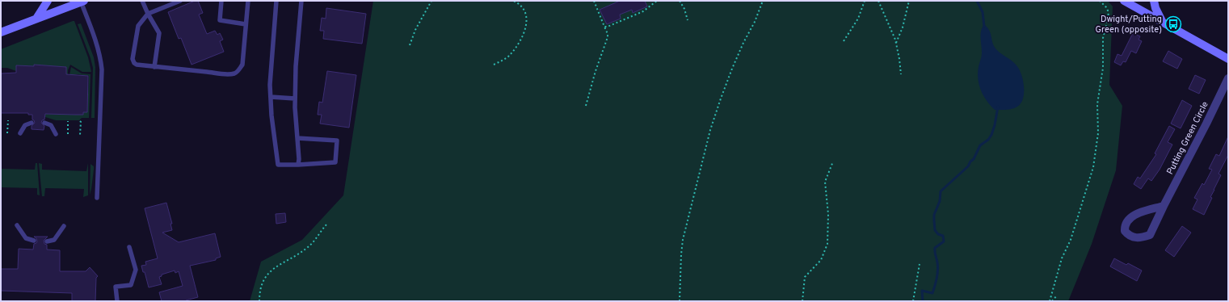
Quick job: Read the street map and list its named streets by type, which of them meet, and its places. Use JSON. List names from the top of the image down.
{
  "streets": {
    "street": ["Putting Green Circle"]
  },
  "places": {
    "bus stop": ["Dwight/Putting Green (opposite)"]
  }
}
